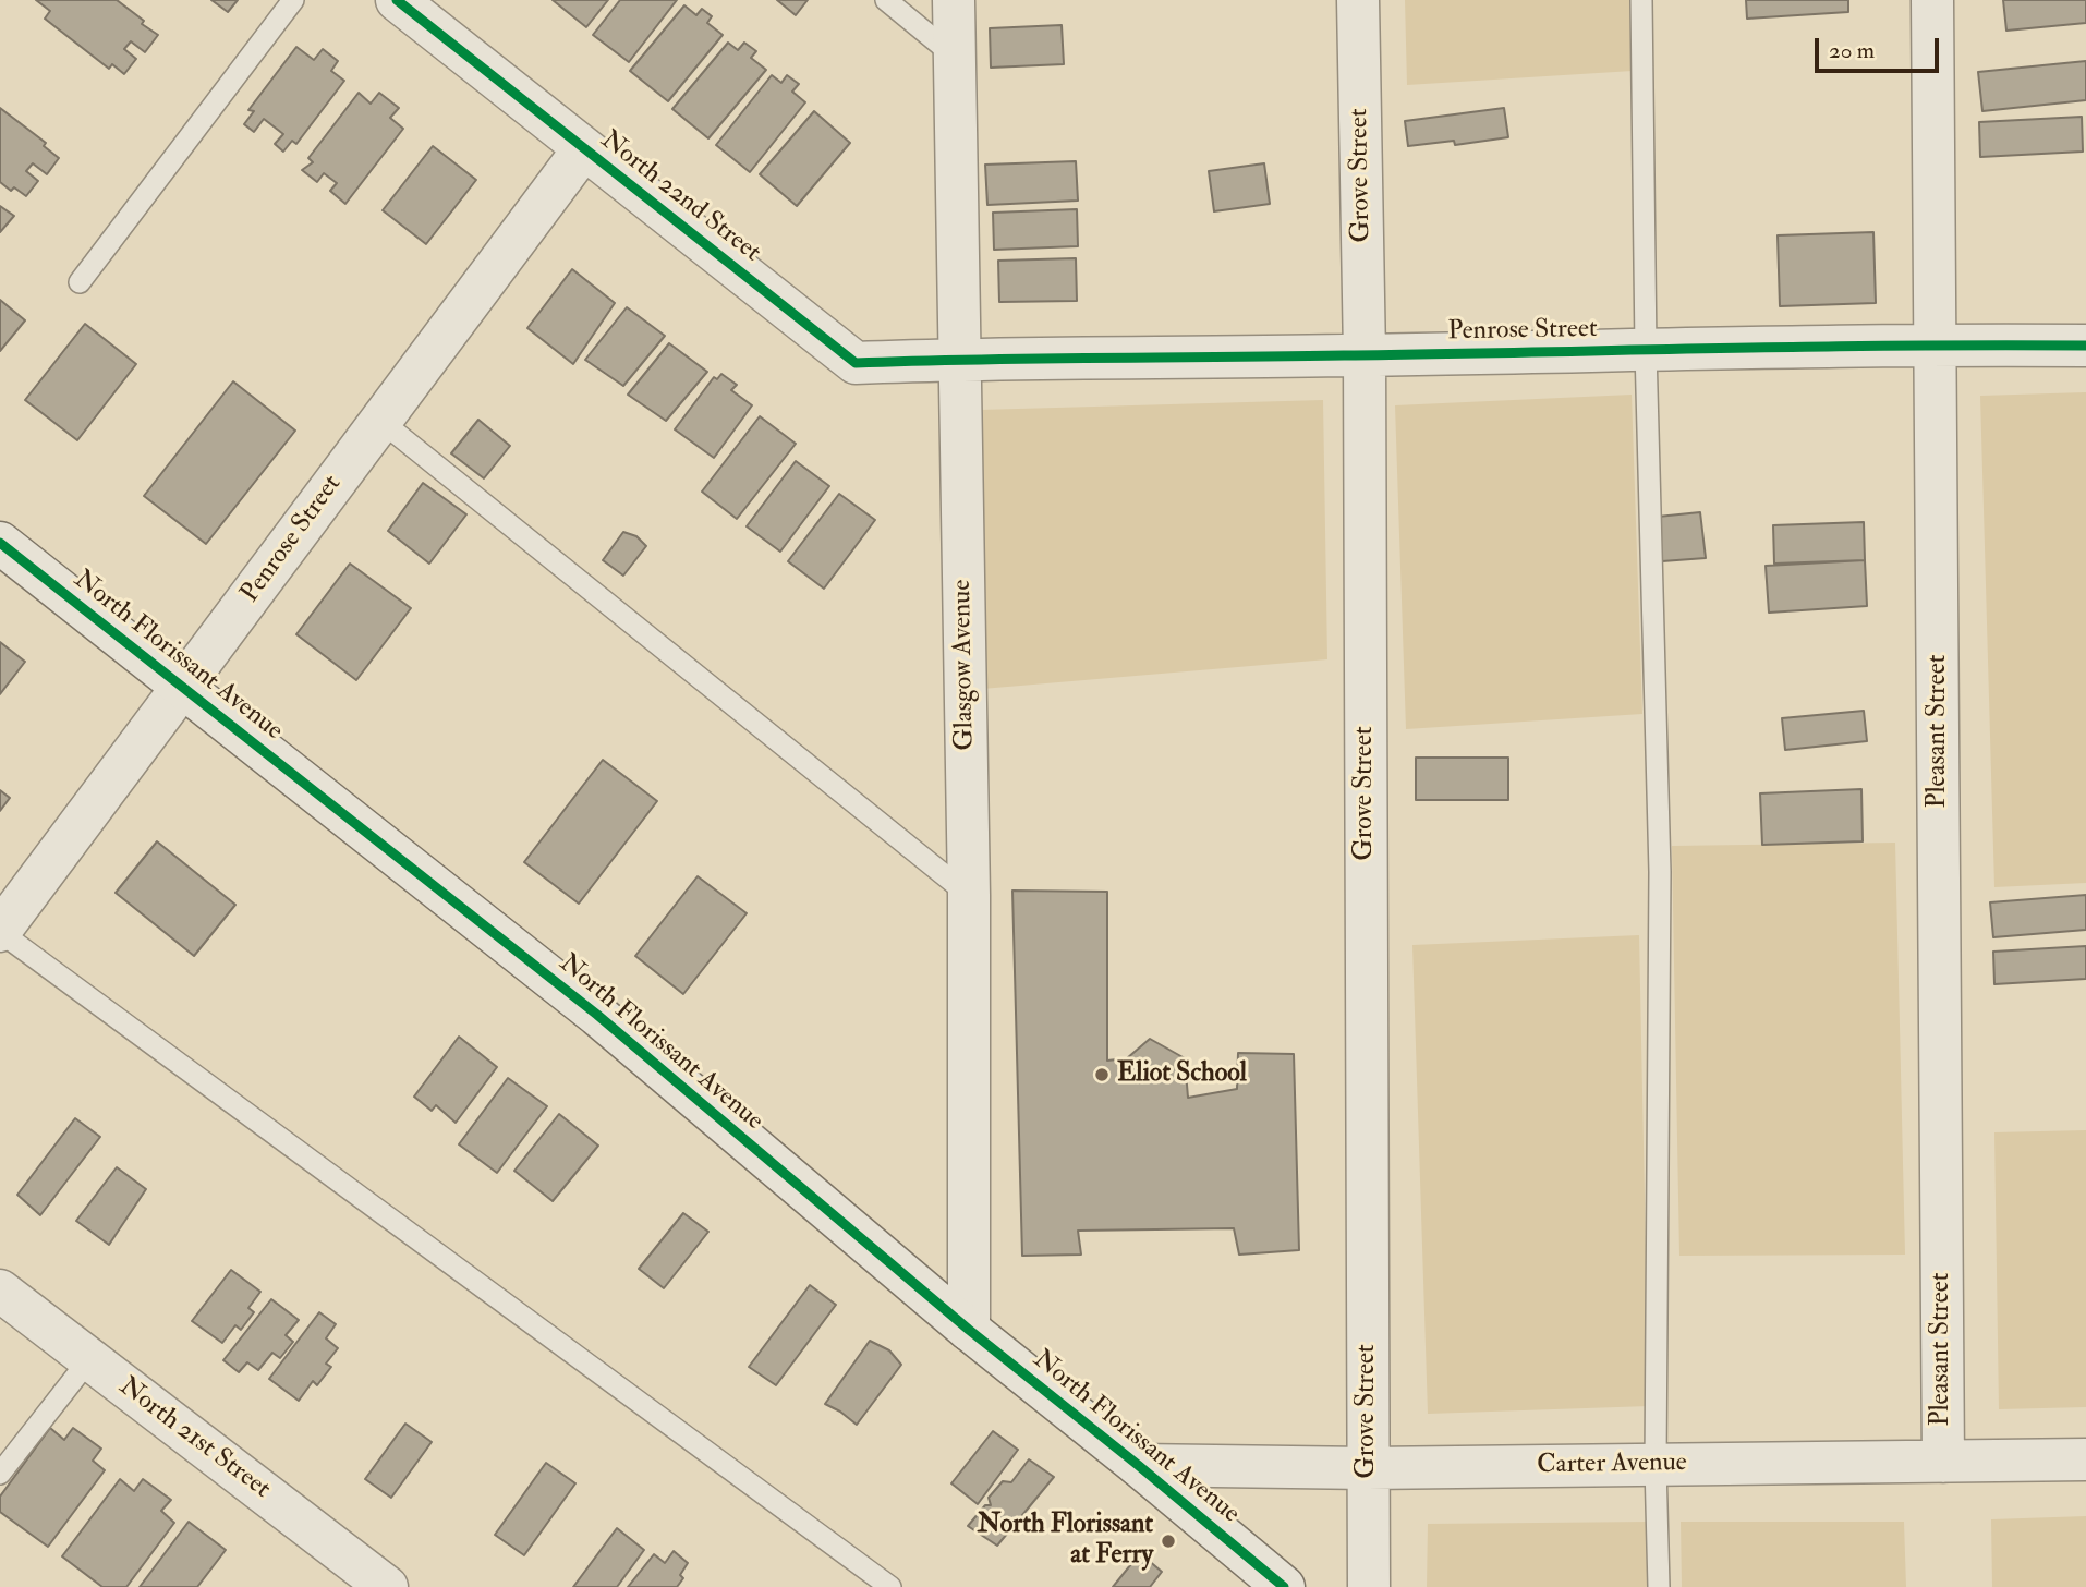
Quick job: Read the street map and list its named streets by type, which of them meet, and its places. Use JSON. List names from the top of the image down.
{
  "streets": {
    "street": [
      "Grove Street",
      "North 22nd Street",
      "Penrose Street",
      "North Florissant Avenue",
      "Glasgow Avenue",
      "Pleasant Street",
      "North 21st Street",
      "Carter Avenue"
    ]
  },
  "crossings": [
    ["Grove Street", "Penrose Street"],
    ["Grove Street", "Carter Avenue"],
    ["North 22nd Street", "Penrose Street"],
    ["North 22nd Street", "Glasgow Avenue"],
    ["Penrose Street", "North Florissant Avenue"],
    ["Penrose Street", "Glasgow Avenue"],
    ["Penrose Street", "Pleasant Street"],
    ["North Florissant Avenue", "Glasgow Avenue"],
    ["North Florissant Avenue", "Carter Avenue"],
    ["Pleasant Street", "Carter Avenue"]
  ],
  "places": ["Eliot School", "North Florissant at Ferry"],
  "scale_bar": "20 m"
}
